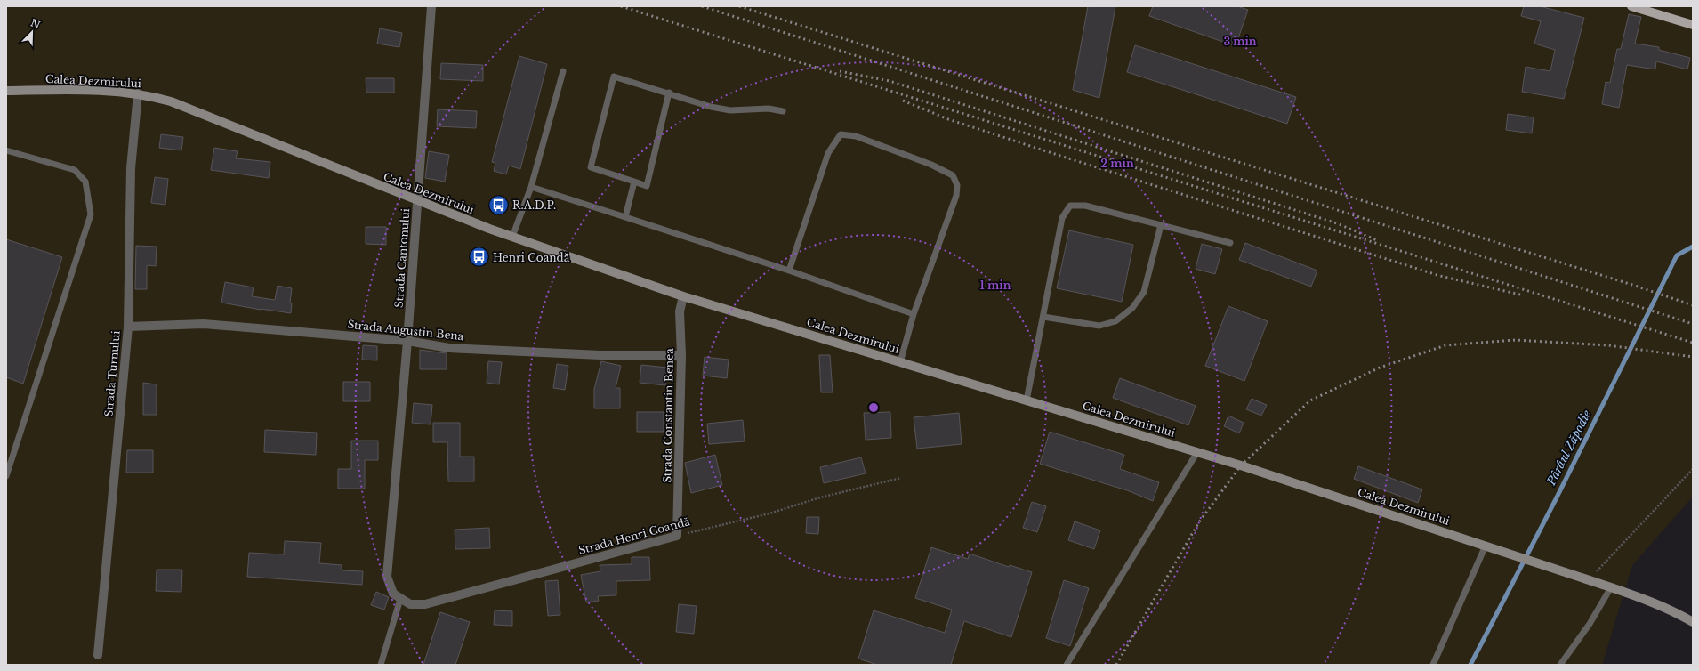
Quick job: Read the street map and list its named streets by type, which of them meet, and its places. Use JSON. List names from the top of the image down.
{
  "streets": {
    "main road": ["Calea Dezmirului"],
    "street": [
      "Strada Cantonului",
      "Strada Augustin Bena",
      "Strada Turnului",
      "Strada Constantin Benea",
      "Strada Henri Coandă"
    ]
  },
  "crossings": [
    ["Calea Dezmirului", "Strada Cantonului"],
    ["Calea Dezmirului", "Strada Turnului"],
    ["Calea Dezmirului", "Strada Constantin Benea"],
    ["Strada Cantonului", "Strada Augustin Bena"],
    ["Strada Cantonului", "Strada Henri Coandă"],
    ["Strada Augustin Bena", "Strada Turnului"],
    ["Strada Augustin Bena", "Strada Constantin Benea"],
    ["Strada Constantin Benea", "Strada Henri Coandă"]
  ],
  "water": ["Pârâul Zăpodie"],
  "places": {
    "bus stop": ["R.A.D.P.", "Henri Coandă"]
  },
  "north": "top right",
  "rings": ["3 min", "2 min", "1 min"]
}
